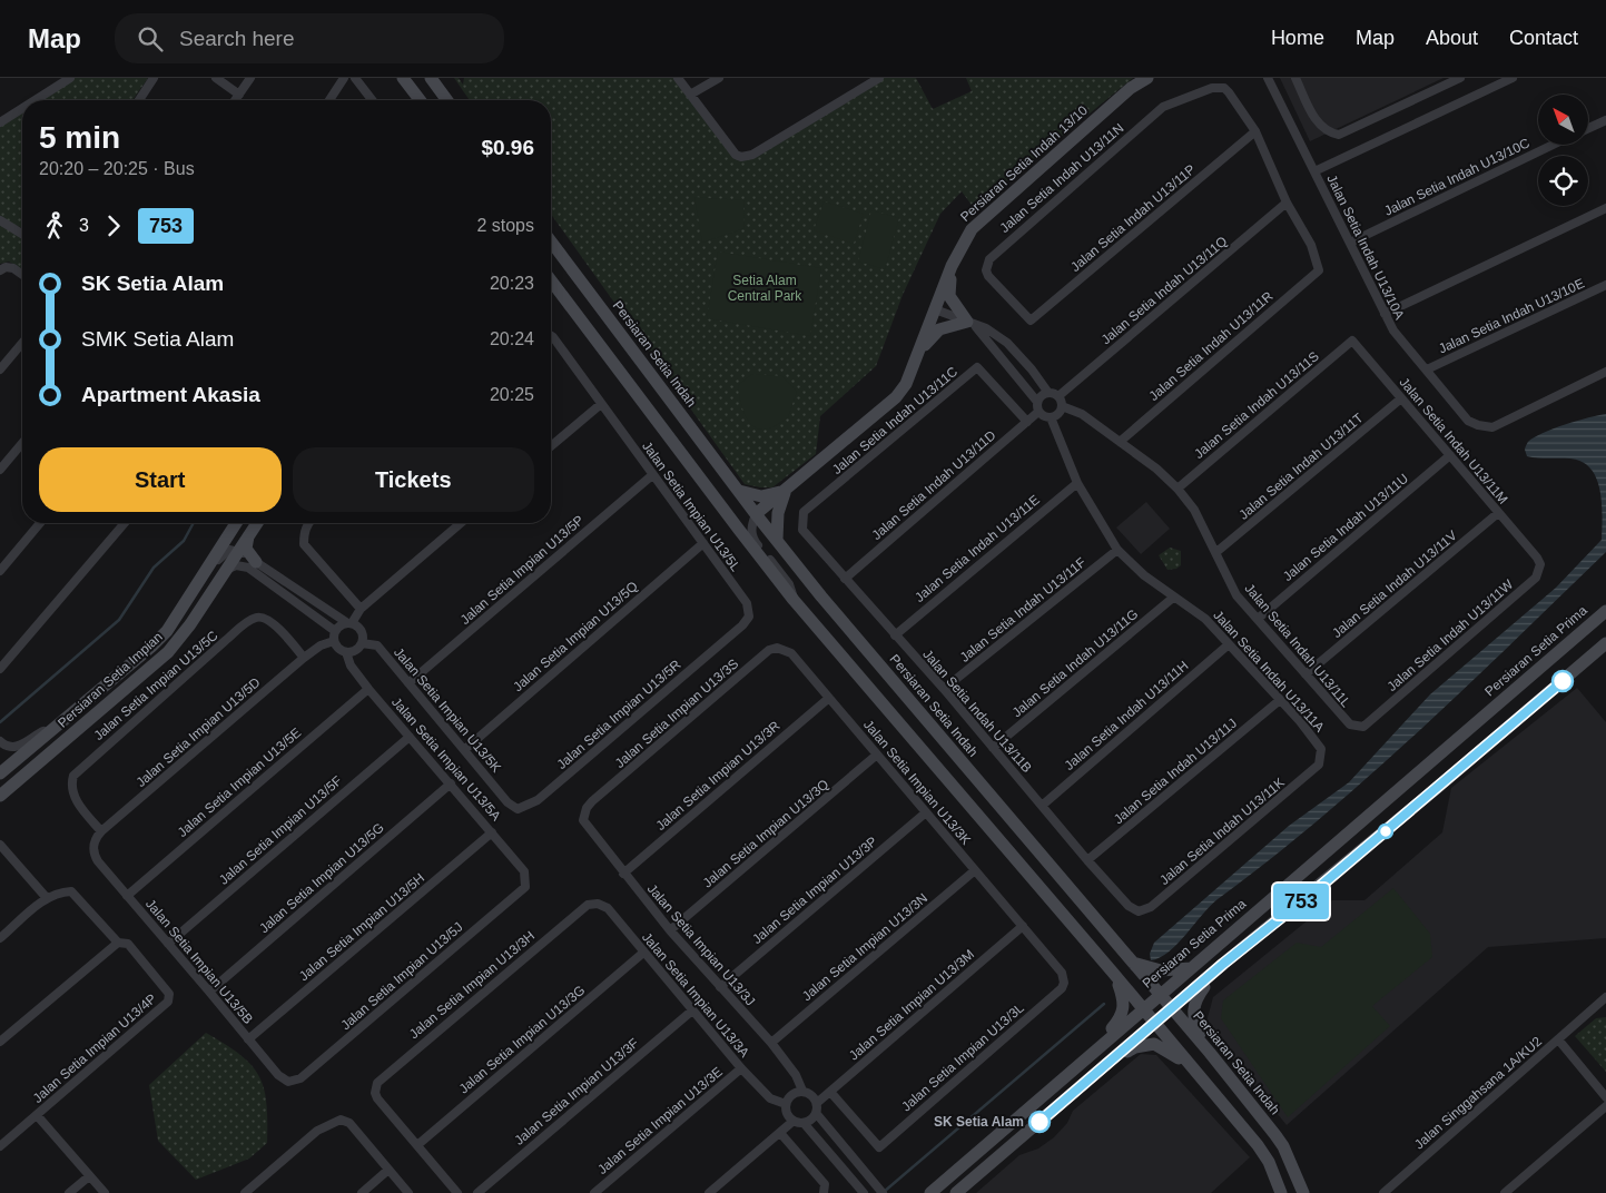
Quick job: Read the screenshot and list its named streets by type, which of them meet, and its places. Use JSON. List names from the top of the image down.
{
  "streets": {
    "street": [
      "Persiaran Setia Indah 13/10",
      "Jalan Setia Indah U13/10C",
      "Jalan Setia Indah U13/11N",
      "Jalan Setia Indah U13/11P",
      "Jalan Setia Indah U13/10A",
      "Jalan Setia Indah U13/11Q",
      "Jalan Setia Indah U13/10E",
      "Jalan Setia Indah U13/11R",
      "Persiaran Setia Indah",
      "Jalan Setia Indah U13/11S",
      "Jalan Setia Indah U13/11C",
      "Jalan Setia Indah U13/11M",
      "Jalan Setia Indah U13/11T",
      "Jalan Setia Indah U13/11D",
      "Jalan Setia Impian U13/5L",
      "Jalan Setia Indah U13/11U",
      "Jalan Setia Indah U13/11E",
      "Jalan Setia Impian U13/5P",
      "Jalan Setia Indah U13/11V",
      "Jalan Setia Indah U13/11F",
      "Jalan Setia Indah U13/11W",
      "Jalan Setia Impian U13/5Q",
      "Jalan Setia Indah U13/11L",
      "Persiaran Setia Prima",
      "Jalan Setia Indah U13/11G",
      "Jalan Setia Indah U13/11A",
      "Persiaran Setia Impian",
      "Jalan Setia Impian U13/5C",
      "Jalan Setia Impian U13/5K",
      "Jalan Setia Indah U13/11B",
      "Jalan Setia Impian U13/3S",
      "Jalan Setia Impian U13/5R",
      "Jalan Setia Indah U13/11H",
      "Jalan Setia Impian U13/5D",
      "Jalan Setia Impian U13/5A",
      "Jalan Setia Indah U13/11J",
      "Jalan Setia Impian U13/3R",
      "Jalan Setia Impian U13/5E",
      "Jalan Setia Impian U13/3K",
      "Jalan Setia Impian U13/5F",
      "Jalan Setia Indah U13/11K",
      "Jalan Setia Impian U13/3Q",
      "Jalan Setia Impian U13/5G",
      "Jalan Setia Impian U13/3P",
      "Jalan Setia Impian U13/5H",
      "Jalan Setia Impian U13/3J",
      "Jalan Setia Impian U13/3N",
      "Jalan Setia Impian U13/5B",
      "Jalan Setia Impian U13/5J",
      "Jalan Setia Impian U13/3H",
      "Jalan Setia Impian U13/3A",
      "Jalan Setia Impian U13/3M",
      "Jalan Setia Impian U13/3G",
      "Jalan Setia Impian U13/4P",
      "Jalan Setia Impian U13/3L",
      "Jalan Setia Impian U13/3F",
      "Jalan Singgahsana 1A/KU2",
      "Jalan Setia Impian U13/3E"
    ]
  },
  "crossings": [
    ["Persiaran Setia Indah 13/10", "Persiaran Setia Indah"],
    ["Jalan Setia Indah U13/10C", "Jalan Setia Indah U13/10A"],
    ["Jalan Setia Indah U13/11N", "Jalan Setia Indah U13/11P"],
    ["Jalan Setia Indah U13/10A", "Jalan Setia Indah U13/10E"],
    ["Jalan Setia Indah U13/11Q", "Jalan Setia Indah U13/11R"],
    ["Jalan Setia Indah U13/11Q", "Jalan Setia Indah U13/11D"],
    ["Jalan Setia Indah U13/11Q", "Jalan Setia Indah U13/11L"],
    ["Jalan Setia Indah U13/11Q", "Jalan Setia Indah U13/11A"],
    ["Jalan Setia Indah U13/11R", "Jalan Setia Indah U13/11L"],
    ["Persiaran Setia Indah", "Persiaran Setia Prima"],
    ["Jalan Setia Indah U13/11S", "Jalan Setia Indah U13/11M"],
    ["Jalan Setia Indah U13/11S", "Jalan Setia Indah U13/11L"],
    ["Jalan Setia Indah U13/11C", "Jalan Setia Indah U13/11D"],
    ["Jalan Setia Indah U13/11C", "Jalan Setia Indah U13/11B"],
    ["Jalan Setia Indah U13/11M", "Jalan Setia Indah U13/11T"],
    ["Jalan Setia Indah U13/11M", "Jalan Setia Indah U13/11U"],
    ["Jalan Setia Indah U13/11M", "Jalan Setia Indah U13/11V"],
    ["Jalan Setia Indah U13/11M", "Jalan Setia Indah U13/11W"],
    ["Jalan Setia Indah U13/11T", "Jalan Setia Indah U13/11L"],
    ["Jalan Setia Indah U13/11D", "Jalan Setia Indah U13/11L"],
    ["Jalan Setia Indah U13/11D", "Jalan Setia Indah U13/11A"],
    ["Jalan Setia Indah U13/11D", "Jalan Setia Indah U13/11B"],
    ["Jalan Setia Impian U13/5L", "Jalan Setia Impian U13/5P"],
    ["Jalan Setia Impian U13/5L", "Jalan Setia Impian U13/5Q"],
    ["Jalan Setia Impian U13/5L", "Jalan Setia Impian U13/5R"],
    ["Jalan Setia Indah U13/11U", "Jalan Setia Indah U13/11L"],
    ["Jalan Setia Indah U13/11E", "Jalan Setia Indah U13/11A"],
    ["Jalan Setia Indah U13/11E", "Jalan Setia Indah U13/11B"],
    ["Jalan Setia Impian U13/5P", "Jalan Setia Impian U13/5K"],
    ["Jalan Setia Indah U13/11V", "Jalan Setia Indah U13/11L"],
    ["Jalan Setia Indah U13/11F", "Jalan Setia Indah U13/11A"],
    ["Jalan Setia Indah U13/11F", "Jalan Setia Indah U13/11B"],
    ["Jalan Setia Indah U13/11W", "Jalan Setia Indah U13/11L"],
    ["Jalan Setia Impian U13/5Q", "Jalan Setia Impian U13/5K"],
    ["Jalan Setia Indah U13/11L", "Jalan Setia Indah U13/11A"],
    ["Jalan Setia Indah U13/11G", "Jalan Setia Indah U13/11A"],
    ["Jalan Setia Indah U13/11G", "Jalan Setia Indah U13/11B"],
    ["Jalan Setia Indah U13/11A", "Jalan Setia Indah U13/11H"],
    ["Jalan Setia Indah U13/11A", "Jalan Setia Indah U13/11J"],
    ["Jalan Setia Indah U13/11A", "Jalan Setia Indah U13/11K"],
    ["Jalan Setia Impian U13/5C", "Jalan Setia Impian U13/5D"],
    ["Jalan Setia Impian U13/5C", "Jalan Setia Impian U13/5B"],
    ["Jalan Setia Impian U13/5K", "Jalan Setia Impian U13/5R"],
    ["Jalan Setia Impian U13/5K", "Jalan Setia Impian U13/5D"],
    ["Jalan Setia Impian U13/5K", "Jalan Setia Impian U13/5A"],
    ["Jalan Setia Indah U13/11B", "Jalan Setia Indah U13/11H"],
    ["Jalan Setia Indah U13/11B", "Jalan Setia Indah U13/11J"],
    ["Jalan Setia Indah U13/11B", "Jalan Setia Indah U13/11K"],
    ["Jalan Setia Impian U13/3S", "Jalan Setia Impian U13/3K"],
    ["Jalan Setia Impian U13/3S", "Jalan Setia Impian U13/3J"],
    ["Jalan Setia Impian U13/5D", "Jalan Setia Impian U13/5A"],
    ["Jalan Setia Impian U13/5D", "Jalan Setia Impian U13/5B"],
    ["Jalan Setia Impian U13/5A", "Jalan Setia Impian U13/5E"],
    ["Jalan Setia Impian U13/5A", "Jalan Setia Impian U13/5F"],
    ["Jalan Setia Impian U13/5A", "Jalan Setia Impian U13/5G"],
    ["Jalan Setia Impian U13/5A", "Jalan Setia Impian U13/5H"],
    ["Jalan Setia Impian U13/5A", "Jalan Setia Impian U13/5J"],
    ["Jalan Setia Impian U13/3R", "Jalan Setia Impian U13/3K"],
    ["Jalan Setia Impian U13/3R", "Jalan Setia Impian U13/3J"],
    ["Jalan Setia Impian U13/5E", "Jalan Setia Impian U13/5B"],
    ["Jalan Setia Impian U13/3K", "Jalan Setia Impian U13/3Q"],
    ["Jalan Setia Impian U13/3K", "Jalan Setia Impian U13/3P"],
    ["Jalan Setia Impian U13/3K", "Jalan Setia Impian U13/3N"],
    ["Jalan Setia Impian U13/3K", "Jalan Setia Impian U13/3M"],
    ["Jalan Setia Impian U13/3K", "Jalan Setia Impian U13/3L"],
    ["Jalan Setia Impian U13/5F", "Jalan Setia Impian U13/5B"],
    ["Jalan Setia Impian U13/3Q", "Jalan Setia Impian U13/3J"],
    ["Jalan Setia Impian U13/5G", "Jalan Setia Impian U13/5B"],
    ["Jalan Setia Impian U13/3P", "Jalan Setia Impian U13/3J"],
    ["Jalan Setia Impian U13/5H", "Jalan Setia Impian U13/5B"],
    ["Jalan Setia Impian U13/3J", "Jalan Setia Impian U13/3N"],
    ["Jalan Setia Impian U13/3J", "Jalan Setia Impian U13/3A"],
    ["Jalan Setia Impian U13/3J", "Jalan Setia Impian U13/3M"],
    ["Jalan Setia Impian U13/5B", "Jalan Setia Impian U13/5J"],
    ["Jalan Setia Impian U13/3H", "Jalan Setia Impian U13/3A"],
    ["Jalan Setia Impian U13/3H", "Jalan Setia Impian U13/3G"],
    ["Jalan Setia Impian U13/3A", "Jalan Setia Impian U13/3M"],
    ["Jalan Setia Impian U13/3A", "Jalan Setia Impian U13/3G"],
    ["Jalan Setia Impian U13/3A", "Jalan Setia Impian U13/3F"],
    ["Jalan Setia Impian U13/3A", "Jalan Setia Impian U13/3E"],
    ["Jalan Setia Impian U13/3M", "Jalan Setia Impian U13/3L"]
  ],
  "parks": ["Setia Alam Central Park"],
  "places": ["SK Setia Alam"],
  "lines": ["bus line 753"],
  "north": "top left",
  "page": {
    "header": "Map",
    "search": "Search here",
    "nav": [
      "Home",
      "Map",
      "About",
      "Contact"
    ],
    "on_map": "753",
    "heading": ["5 min", "20:20 – 20:25 · Bus", "$0.96"],
    "legs": ["3", "753", "2 stops"],
    "list": [
      {
        "name": "SK Setia Alam",
        "value": "20:23"
      },
      {
        "name": "SMK Setia Alam",
        "value": "20:24"
      },
      {
        "name": "Apartment Akasia",
        "value": "20:25"
      }
    ],
    "buttons": ["Start", "Tickets"]
  }
}
